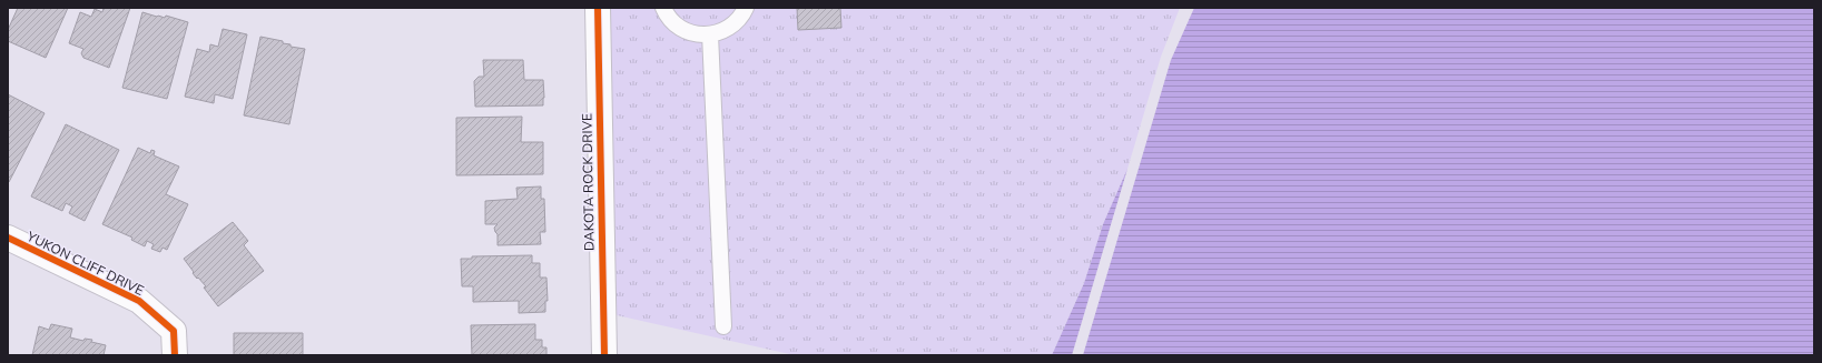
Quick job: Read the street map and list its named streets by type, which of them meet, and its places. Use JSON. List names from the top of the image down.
{
  "streets": {
    "street": ["DAKOTA ROCK DRIVE", "YUKON CLIFF DRIVE"]
  }
}
